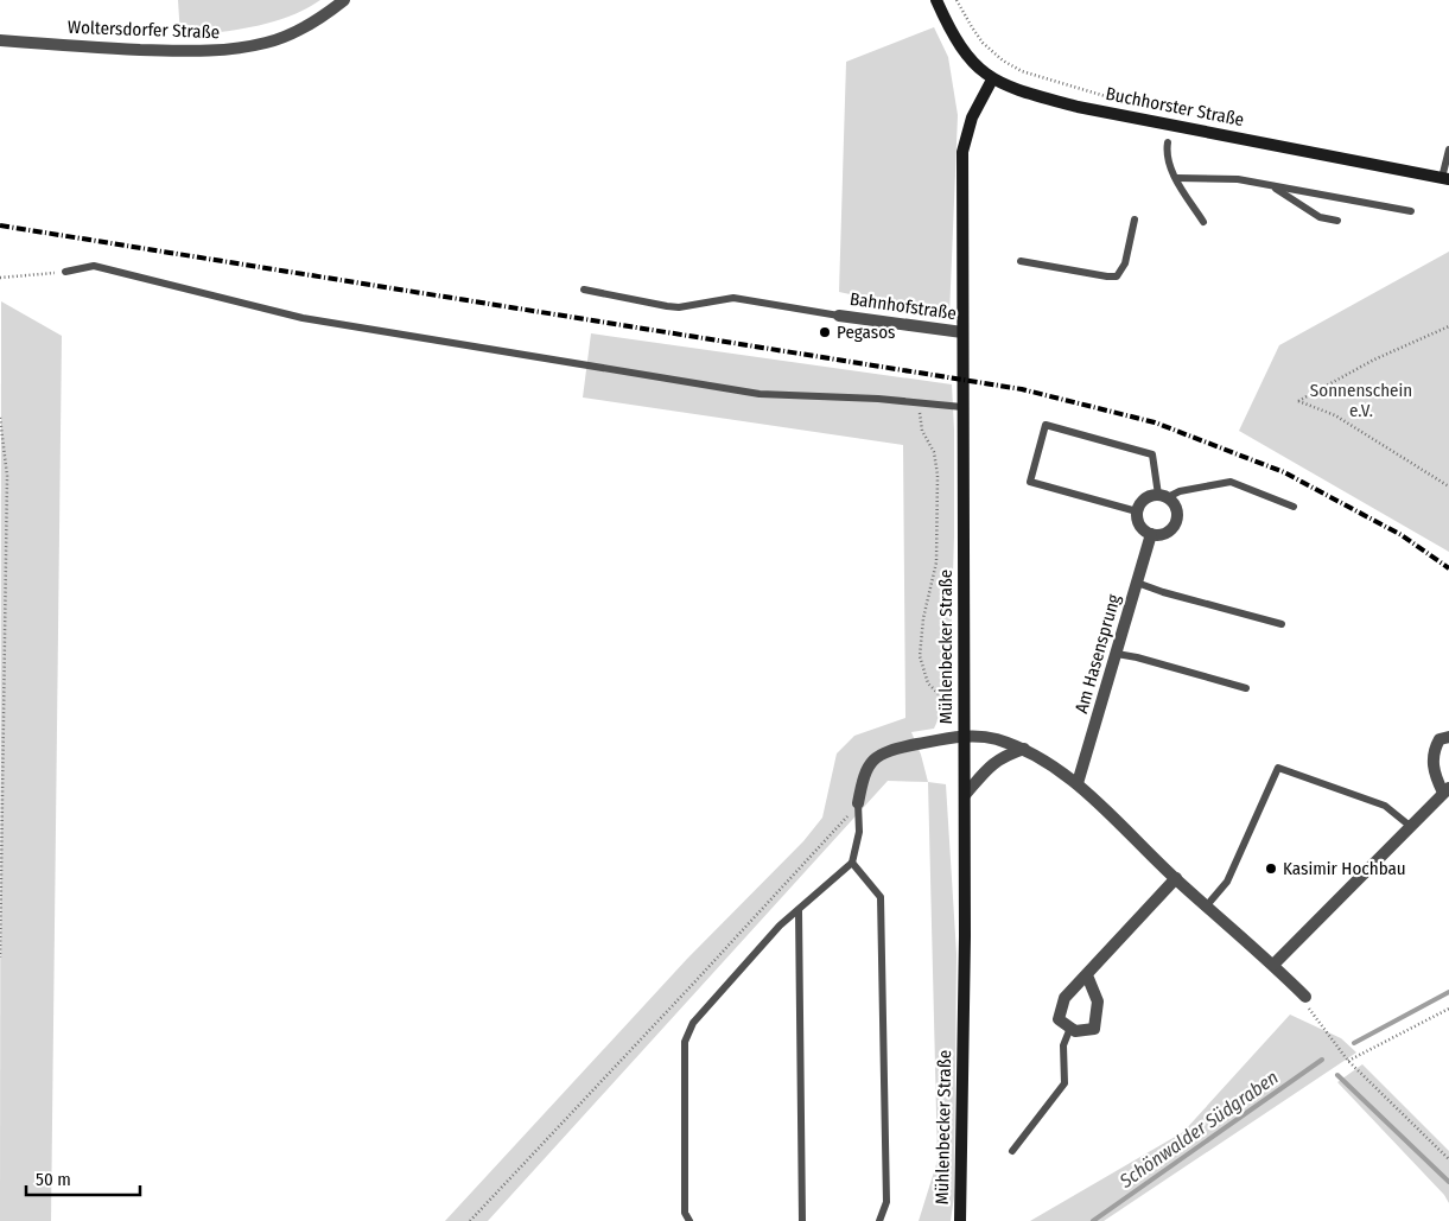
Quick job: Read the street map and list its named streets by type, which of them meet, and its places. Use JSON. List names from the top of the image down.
{
  "streets": {
    "main road": ["Buchhorster Straße", "Mühlenbecker Straße"],
    "street": ["Woltersdorfer Straße", "Bahnhofstraße", "Am Hasensprung"]
  },
  "crossings": [
    ["Buchhorster Straße", "Mühlenbecker Straße"],
    ["Bahnhofstraße", "Mühlenbecker Straße"]
  ],
  "water": ["Schönwalder Südgraben"],
  "parks": ["Sonnenschein e.V."],
  "places": ["Pegasos", "Kasimir Hochbau"],
  "scale_bar": "50 m"
}
